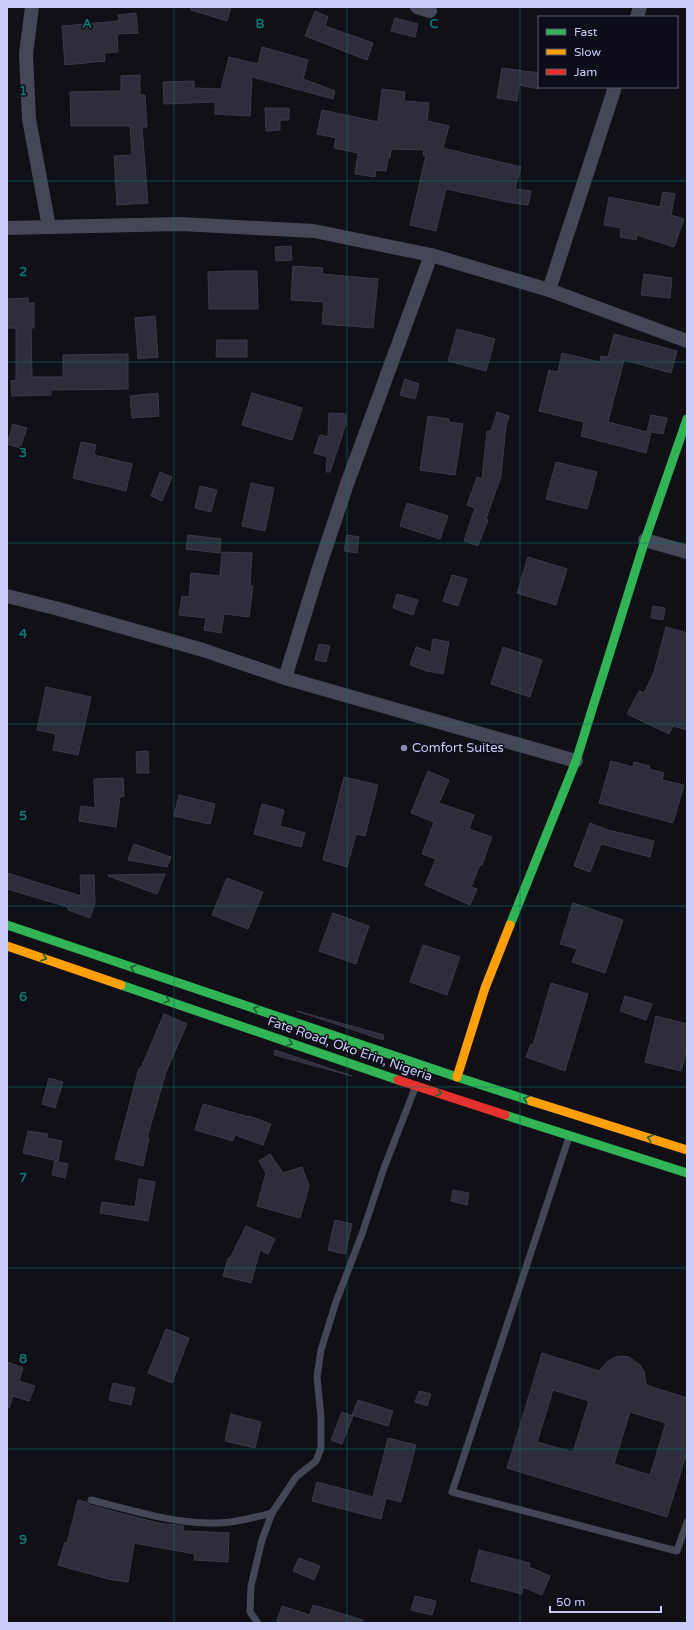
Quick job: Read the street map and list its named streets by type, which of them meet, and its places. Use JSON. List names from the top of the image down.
{
  "streets": {
    "street": ["Fate Road, Oko Erin, Nigeria"]
  },
  "places": ["Comfort Suites"],
  "legend": ["Fast", "Slow", "Jam"],
  "scale_bar": "50 m",
  "grid": {
    "columns": ["A", "B", "C"],
    "rows": [
      "1",
      "2",
      "3",
      "4",
      "5",
      "6",
      "7",
      "8",
      "9"
    ]
  }
}
